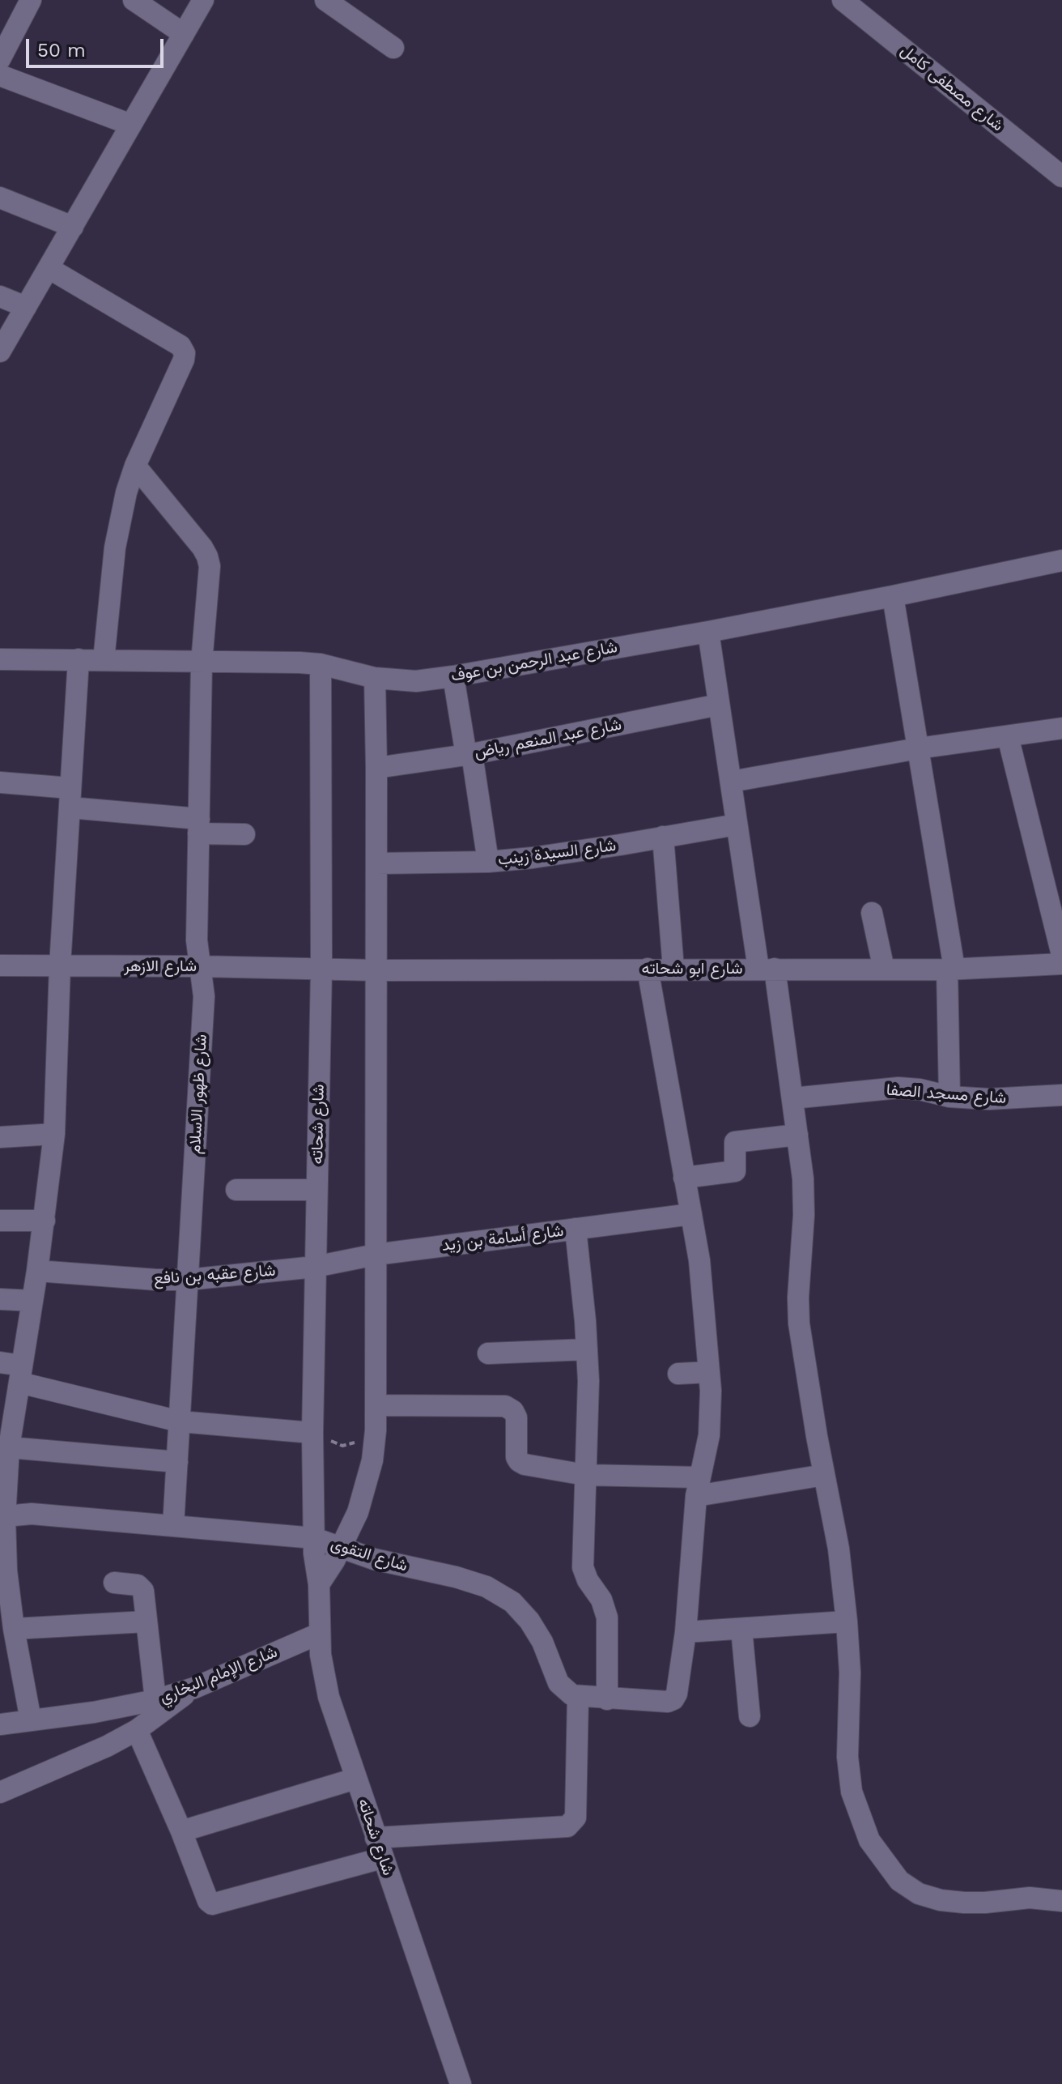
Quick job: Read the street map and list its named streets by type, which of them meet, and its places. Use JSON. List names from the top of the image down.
{
  "streets": {
    "street": [
      "شارع مصطفى كامل",
      "شارع عبد الرحمن بن عوف",
      "شارع عبد المنعم رياض",
      "شارع السيدة زينب",
      "شارع الازهر",
      "شارع ابو شحاته",
      "شارع ظهور الاسلام",
      "شارع مسجد الصفا",
      "شارع شحاته",
      "شارع أسامة بن زيد",
      "شارع عقبه بن نافع",
      "شارع التقوى",
      "شارع الإمام البخاري"
    ]
  },
  "crossings": [
    ["شارع عبد الرحمن بن عوف", "شارع ظهور الاسلام"],
    ["شارع عبد الرحمن بن عوف", "شارع شحاته"],
    ["شارع الازهر", "شارع ابو شحاته"],
    ["شارع الازهر", "شارع ظهور الاسلام"],
    ["شارع الازهر", "شارع شحاته"],
    ["شارع ابو شحاته", "شارع شحاته"],
    ["شارع ظهور الاسلام", "شارع عقبه بن نافع"],
    ["شارع ظهور الاسلام", "شارع التقوى"],
    ["شارع شحاته", "شارع أسامة بن زيد"],
    ["شارع شحاته", "شارع عقبه بن نافع"],
    ["شارع شحاته", "شارع التقوى"],
    ["شارع شحاته", "شارع الإمام البخاري"],
    ["شارع أسامة بن زيد", "شارع عقبه بن نافع"]
  ],
  "scale_bar": "50 m"
}
